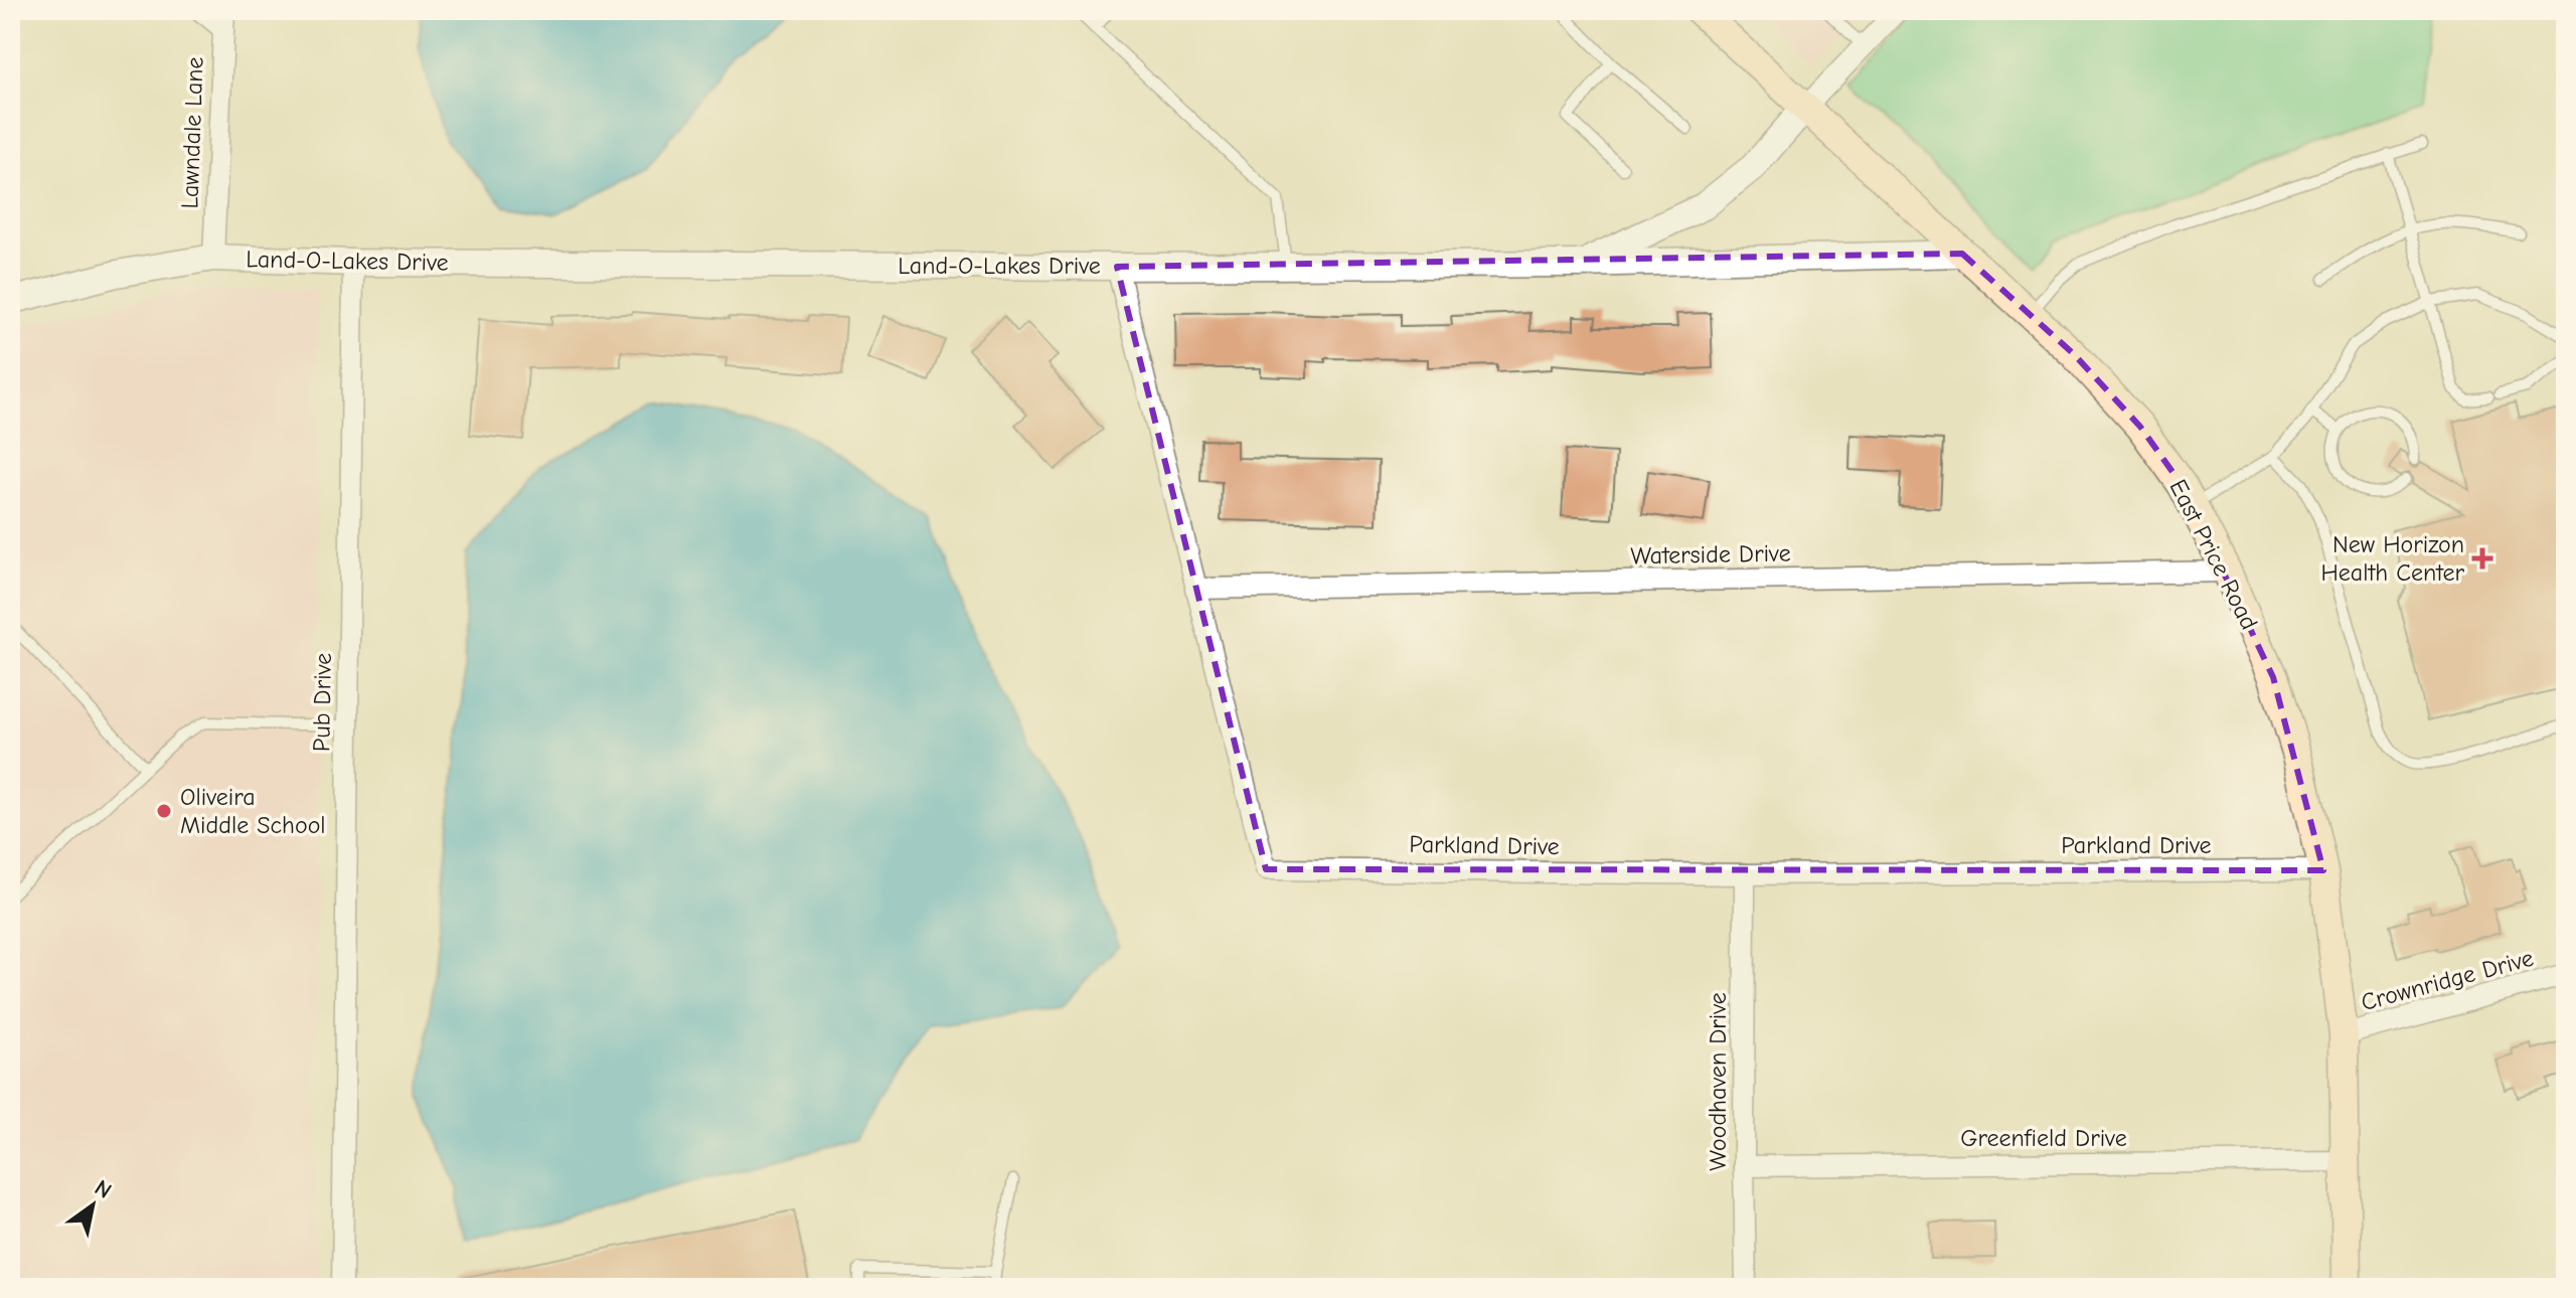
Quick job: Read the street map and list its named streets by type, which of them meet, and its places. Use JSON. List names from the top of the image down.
{
  "streets": {
    "main road": ["East Price Road"],
    "street": [
      "Lawndale Lane",
      "Land-O-Lakes Drive",
      "Waterside Drive",
      "Pub Drive",
      "Parkland Drive",
      "Crownridge Drive",
      "Woodhaven Drive",
      "Greenfield Drive"
    ]
  },
  "crossings": [
    ["Lawndale Lane", "Land-O-Lakes Drive"],
    ["Land-O-Lakes Drive", "East Price Road"],
    ["Land-O-Lakes Drive", "Pub Drive"],
    ["Land-O-Lakes Drive", "Parkland Drive"],
    ["Waterside Drive", "East Price Road"],
    ["Waterside Drive", "Parkland Drive"],
    ["East Price Road", "Parkland Drive"],
    ["East Price Road", "Crownridge Drive"],
    ["East Price Road", "Greenfield Drive"],
    ["Parkland Drive", "Woodhaven Drive"],
    ["Woodhaven Drive", "Greenfield Drive"]
  ],
  "places": {
    "health": ["New Horizon Health Center"],
    "other": ["Oliveira Middle School"]
  },
  "north": "top right"
}
